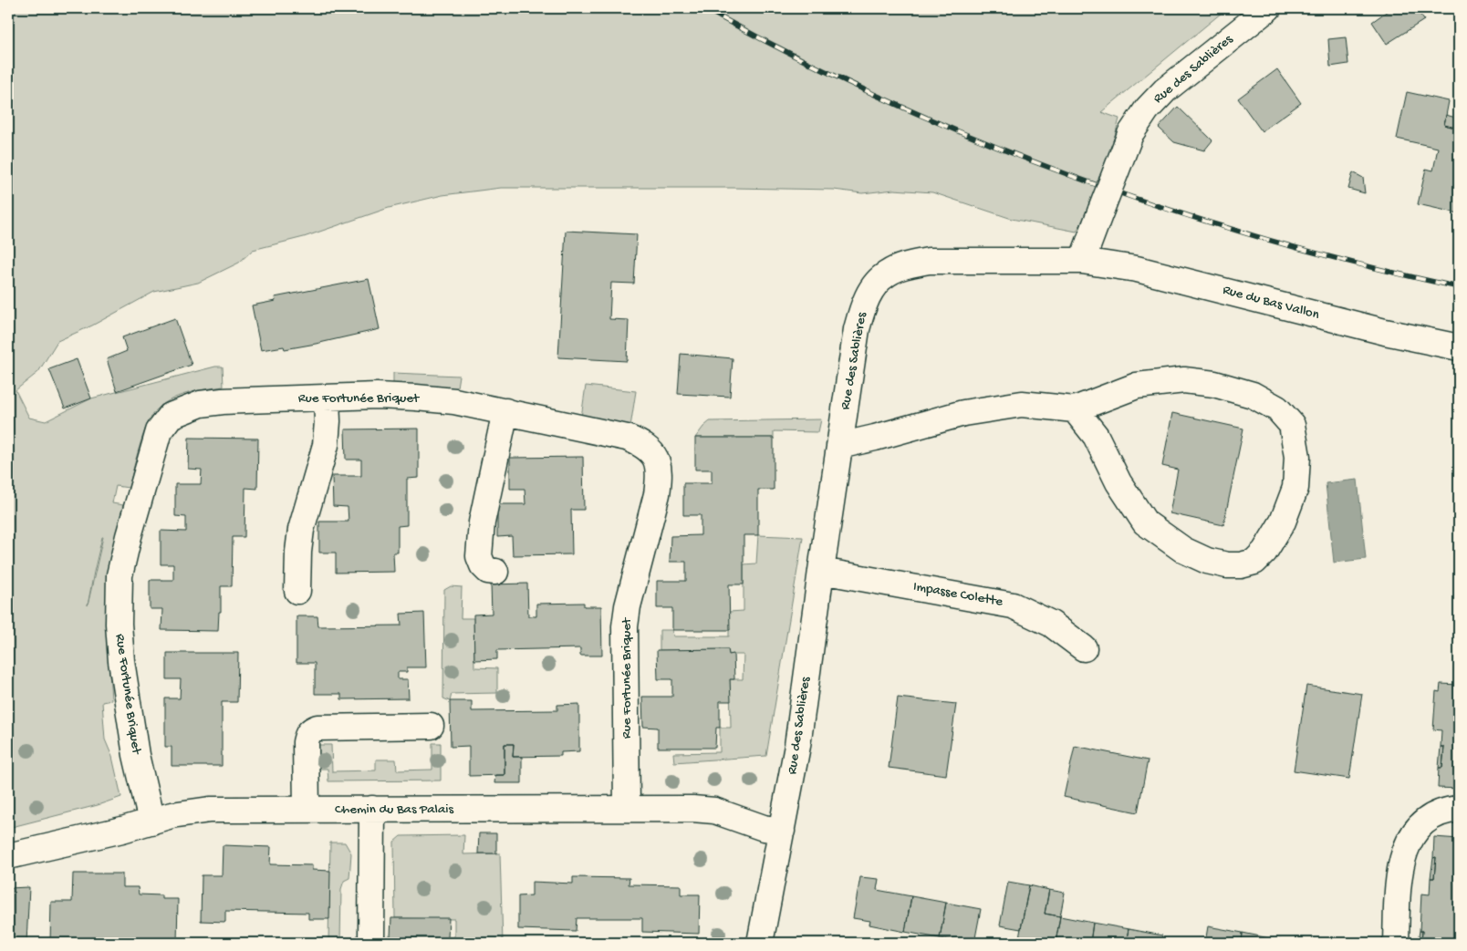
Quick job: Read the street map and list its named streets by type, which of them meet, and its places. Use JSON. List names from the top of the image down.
{
  "streets": {
    "street": [
      "Rue des Sablières",
      "Rue du Bas Vallon",
      "Rue Fortunée Briquet",
      "Impasse Colette",
      "Chemin du Bas Palais"
    ]
  },
  "crossings": [
    ["Rue des Sablières", "Rue du Bas Vallon"],
    ["Rue des Sablières", "Impasse Colette"],
    ["Rue des Sablières", "Chemin du Bas Palais"],
    ["Rue Fortunée Briquet", "Chemin du Bas Palais"]
  ]
}
